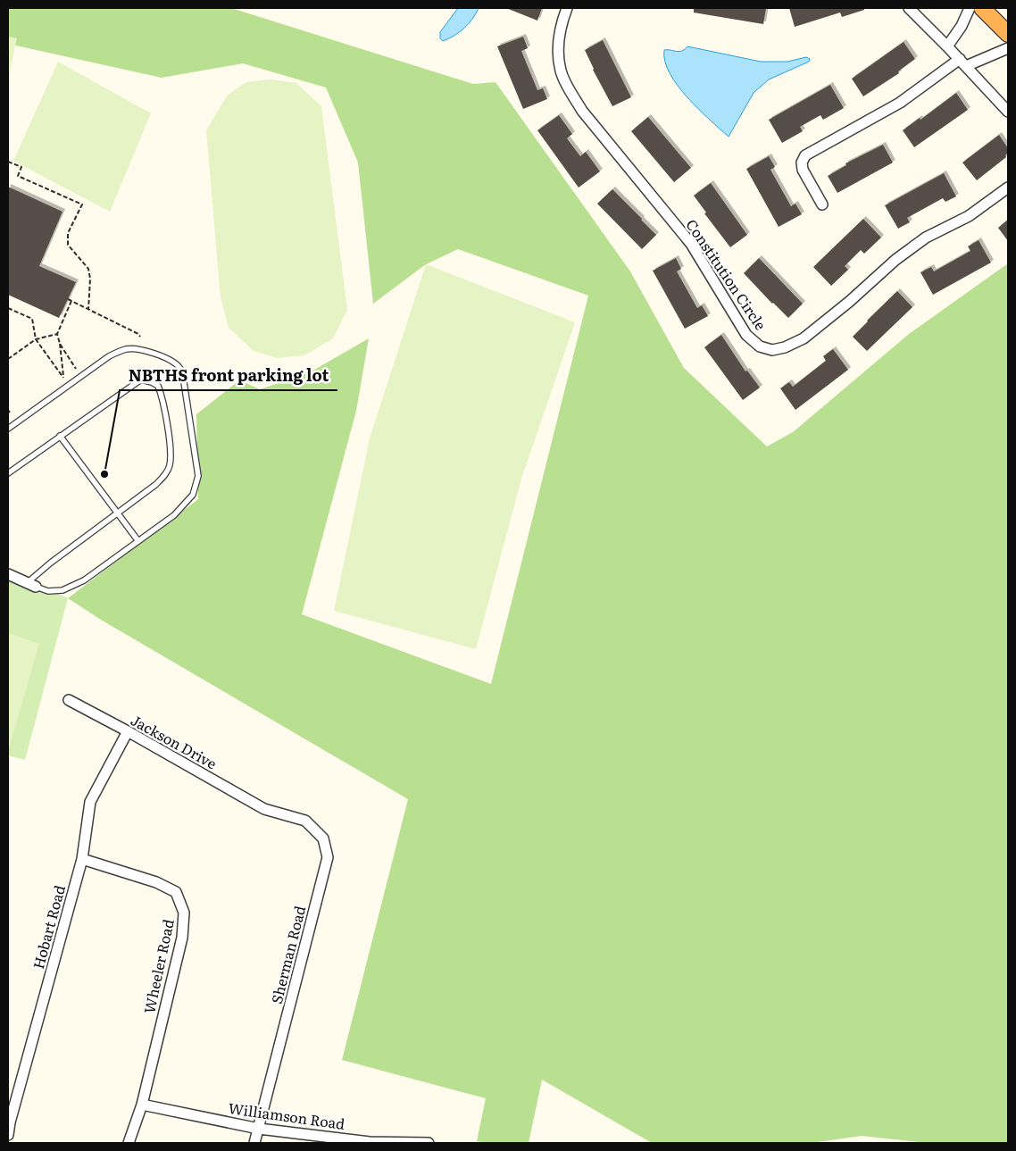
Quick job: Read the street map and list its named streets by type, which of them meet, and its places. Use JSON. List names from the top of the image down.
{
  "streets": {
    "street": [
      "Constitution Circle",
      "Jackson Drive",
      "Hobart Road",
      "Sherman Road",
      "Wheeler Road",
      "Williamson Road"
    ]
  },
  "crossings": [
    ["Jackson Drive", "Hobart Road"],
    ["Jackson Drive", "Sherman Road"],
    ["Hobart Road", "Wheeler Road"],
    ["Sherman Road", "Williamson Road"],
    ["Wheeler Road", "Williamson Road"]
  ],
  "places": ["NBTHS front parking lot"]
}
